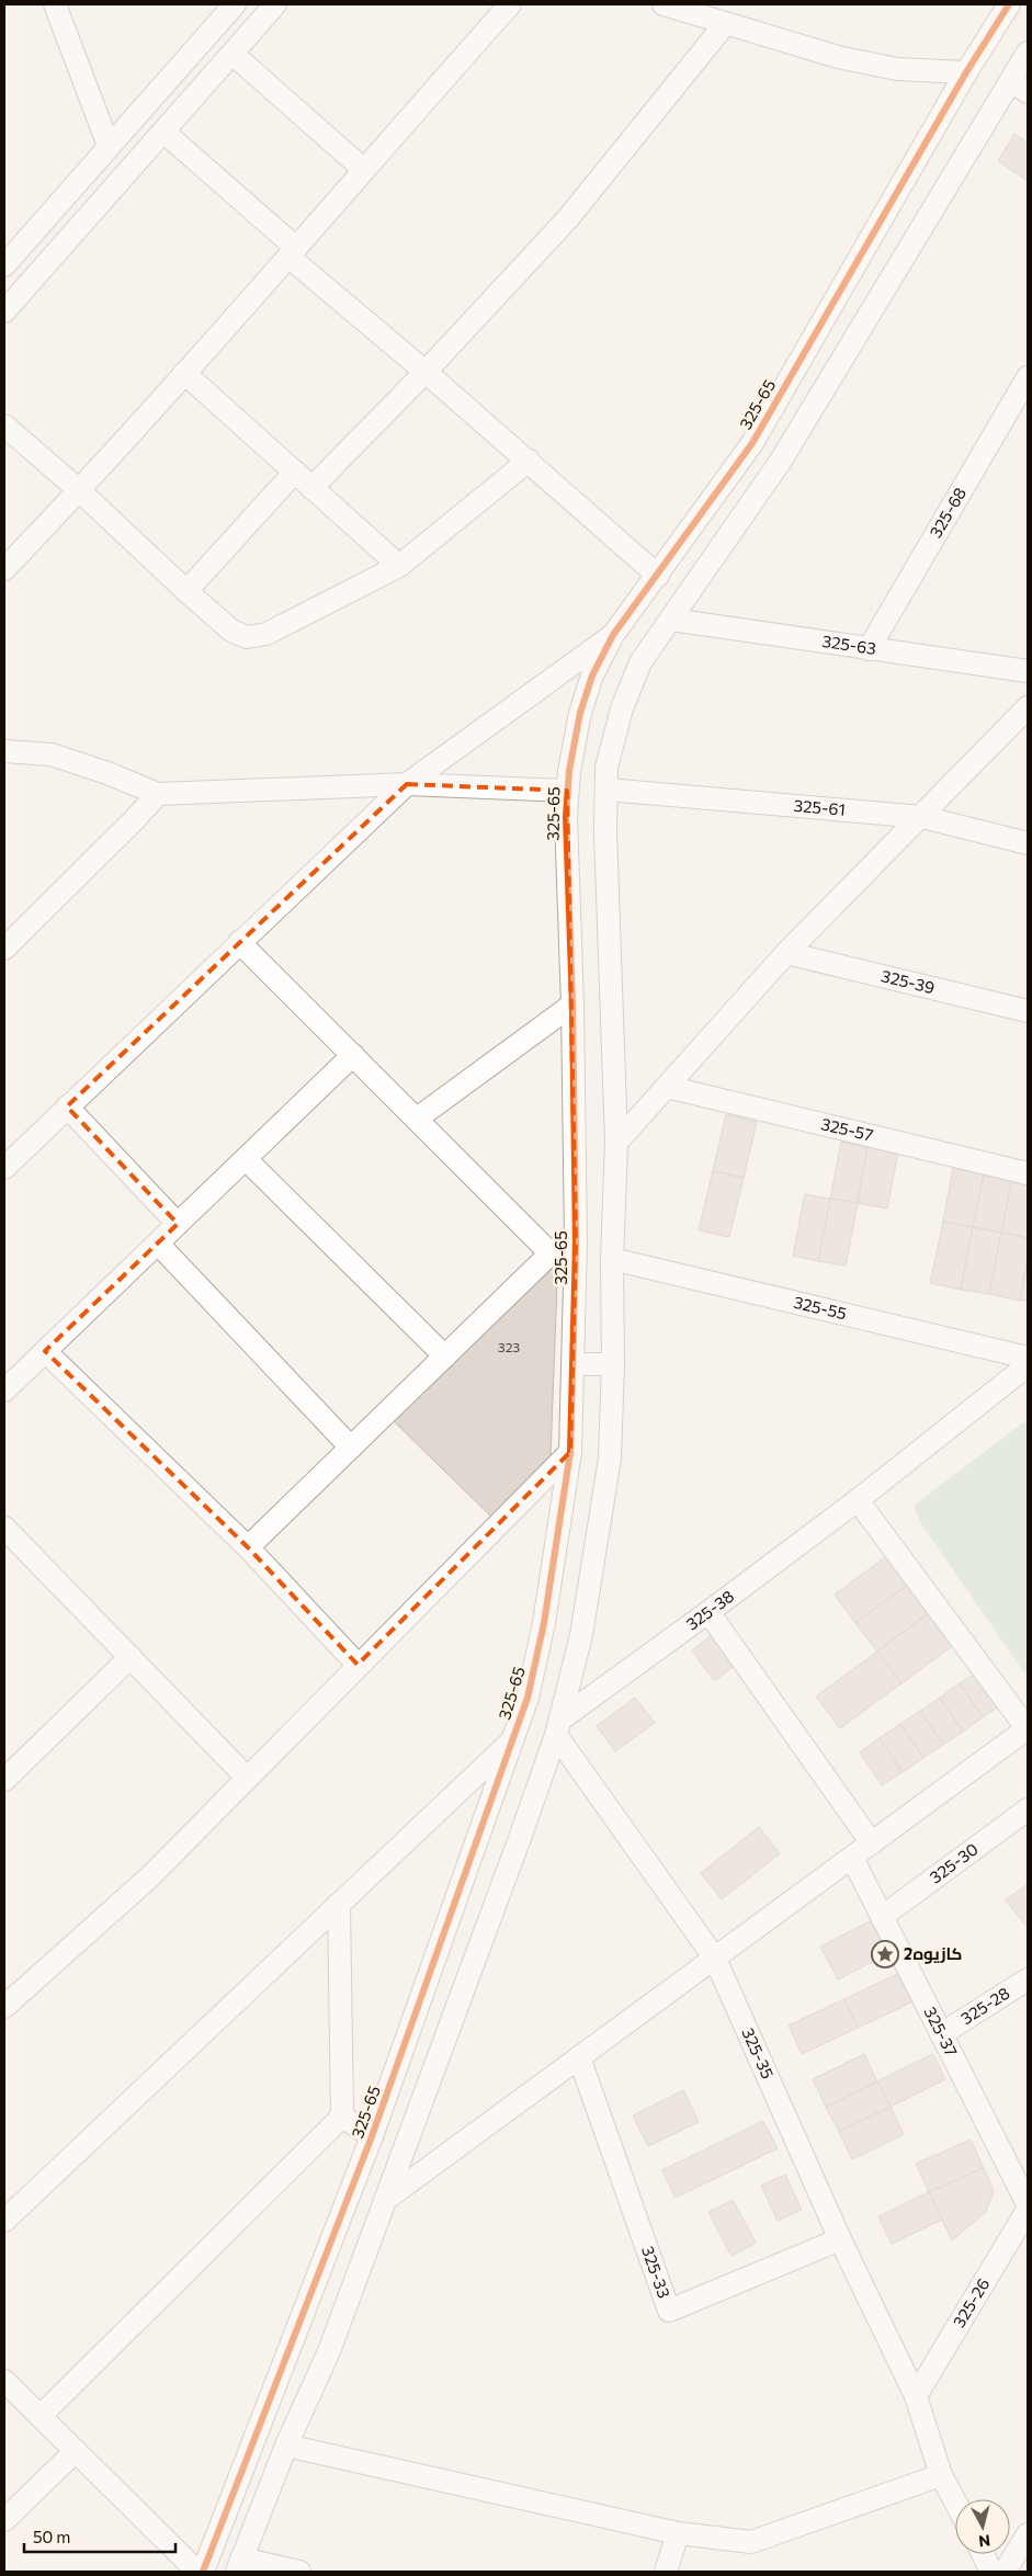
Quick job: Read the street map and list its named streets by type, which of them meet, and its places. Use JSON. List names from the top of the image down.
{
  "streets": {
    "street": [
      "325-65",
      "325-68",
      "325-63",
      "325-61",
      "325-39",
      "325-57",
      "325-55",
      "325-38",
      "325-30",
      "325-28",
      "325-37",
      "325-35",
      "325-33",
      "325-26"
    ]
  },
  "crossings": [
    ["325-68", "325-63"],
    ["325-38", "325-35"],
    ["325-30", "325-37"],
    ["325-28", "325-37"],
    ["325-35", "325-33"],
    ["325-35", "325-26"]
  ],
  "places": {
    "place": ["كازيوه2"]
  },
  "house_numbers": ["323"],
  "scale_bar": "50 m",
  "north": "bottom"
}
